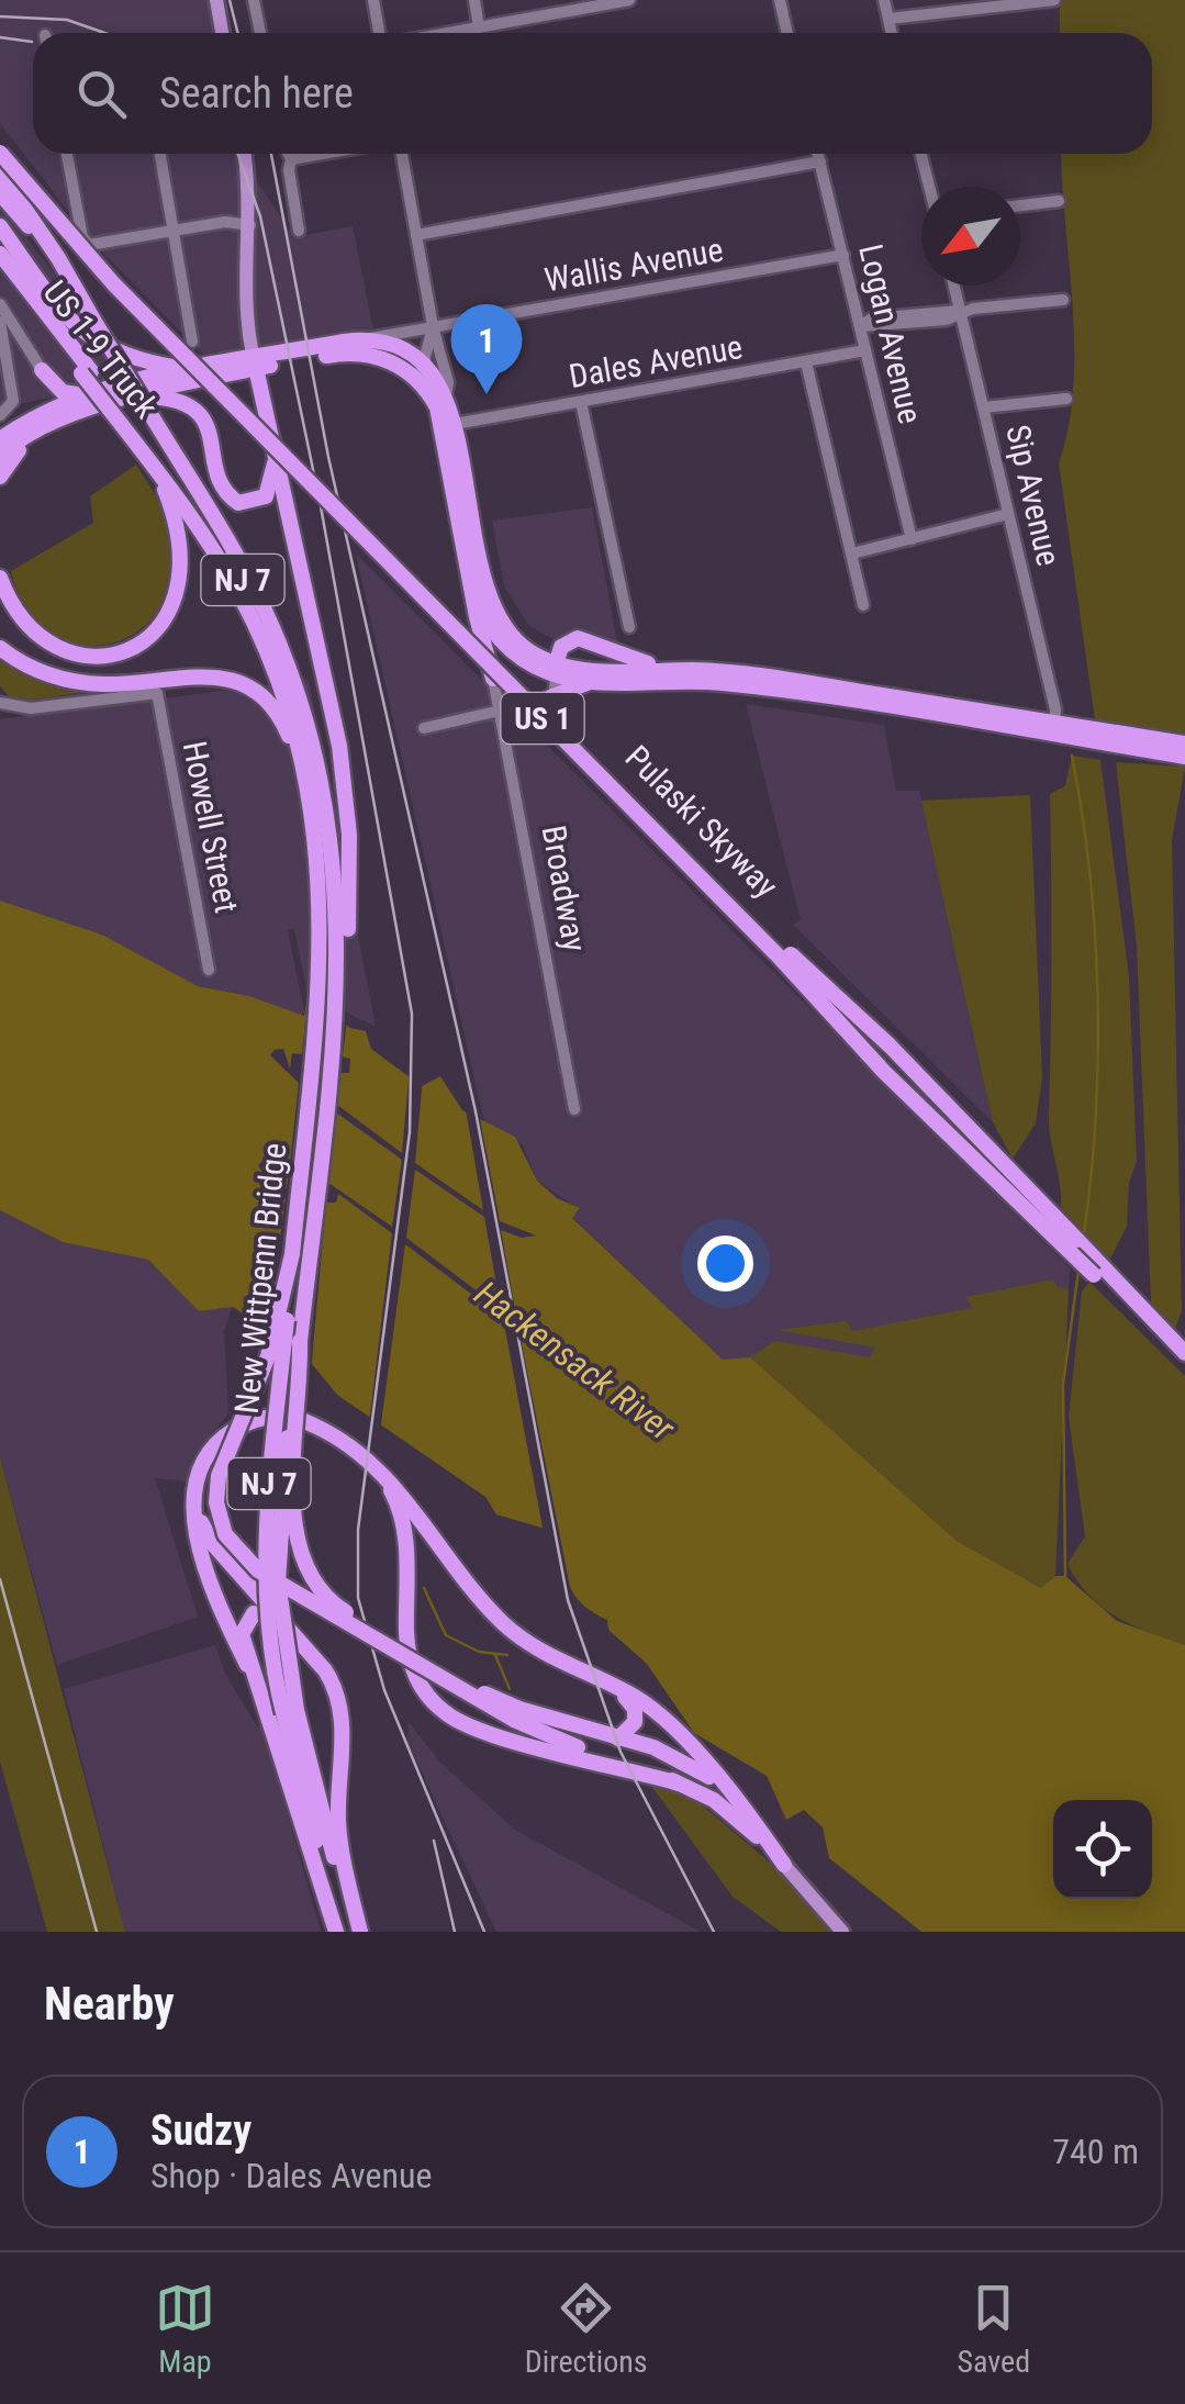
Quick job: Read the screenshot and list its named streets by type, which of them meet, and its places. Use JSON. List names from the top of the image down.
{
  "streets": {
    "highway": [
      "US 1-9 Truck",
      "NJ 7",
      "US 1",
      "Pulaski Skyway",
      "New Wittpenn Bridge"
    ],
    "street": [
      "Wallis Avenue",
      "Logan Avenue",
      "Dales Avenue",
      "Sip Avenue",
      "Howell Street",
      "Broadway"
    ]
  },
  "crossings": [
    ["Wallis Avenue", "Logan Avenue"],
    ["Logan Avenue", "Dales Avenue"],
    ["US 1-9 Truck", "NJ 7"],
    ["NJ 7", "New Wittpenn Bridge"]
  ],
  "water": ["Hackensack River"],
  "north": "bottom left",
  "page": {
    "search": "Search here",
    "pins": "1",
    "heading": "Nearby",
    "list": [
      {
        "mark": "1",
        "name": "Sudzy",
        "note": "Shop · Dales Avenue",
        "value": "740 m"
      }
    ],
    "nav": ["Map", "Directions", "Saved"]
  }
}
